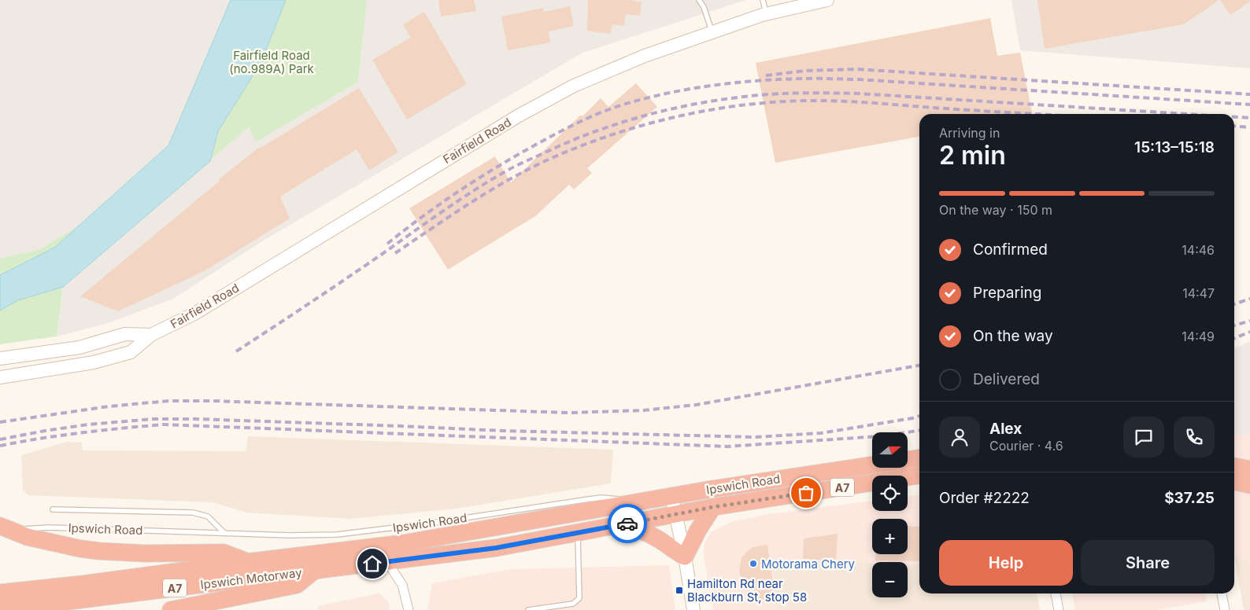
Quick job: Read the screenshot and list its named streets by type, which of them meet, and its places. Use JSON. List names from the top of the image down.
{
  "streets": {
    "highway": ["Ipswich Road", "A7", "Ipswich Motorway"],
    "main road": ["Fairfield Road"]
  },
  "crossings": [
    ["Ipswich Road", "Ipswich Motorway"]
  ],
  "parks": ["Fairfield Road (no.989A) Park"],
  "places": {
    "other": ["Motorama Chery"],
    "transit": ["Hamilton Rd near Blackburn St, stop 58"]
  },
  "north": "right",
  "page": {
    "heading": ["2 min", "Arriving in", "15:13–15:18"],
    "panel": [
      "Alex",
      "Courier · 4.6",
      "Order #2222",
      "$37.25"
    ],
    "bar": "On the way · 150 m",
    "list": [
      ["Confirmed", "14:46"],
      ["Preparing", "14:47"],
      ["On the way", "14:49"],
      "Delivered"
    ],
    "map_buttons": ["+", "−"],
    "buttons": ["Help", "Share"]
  }
}
